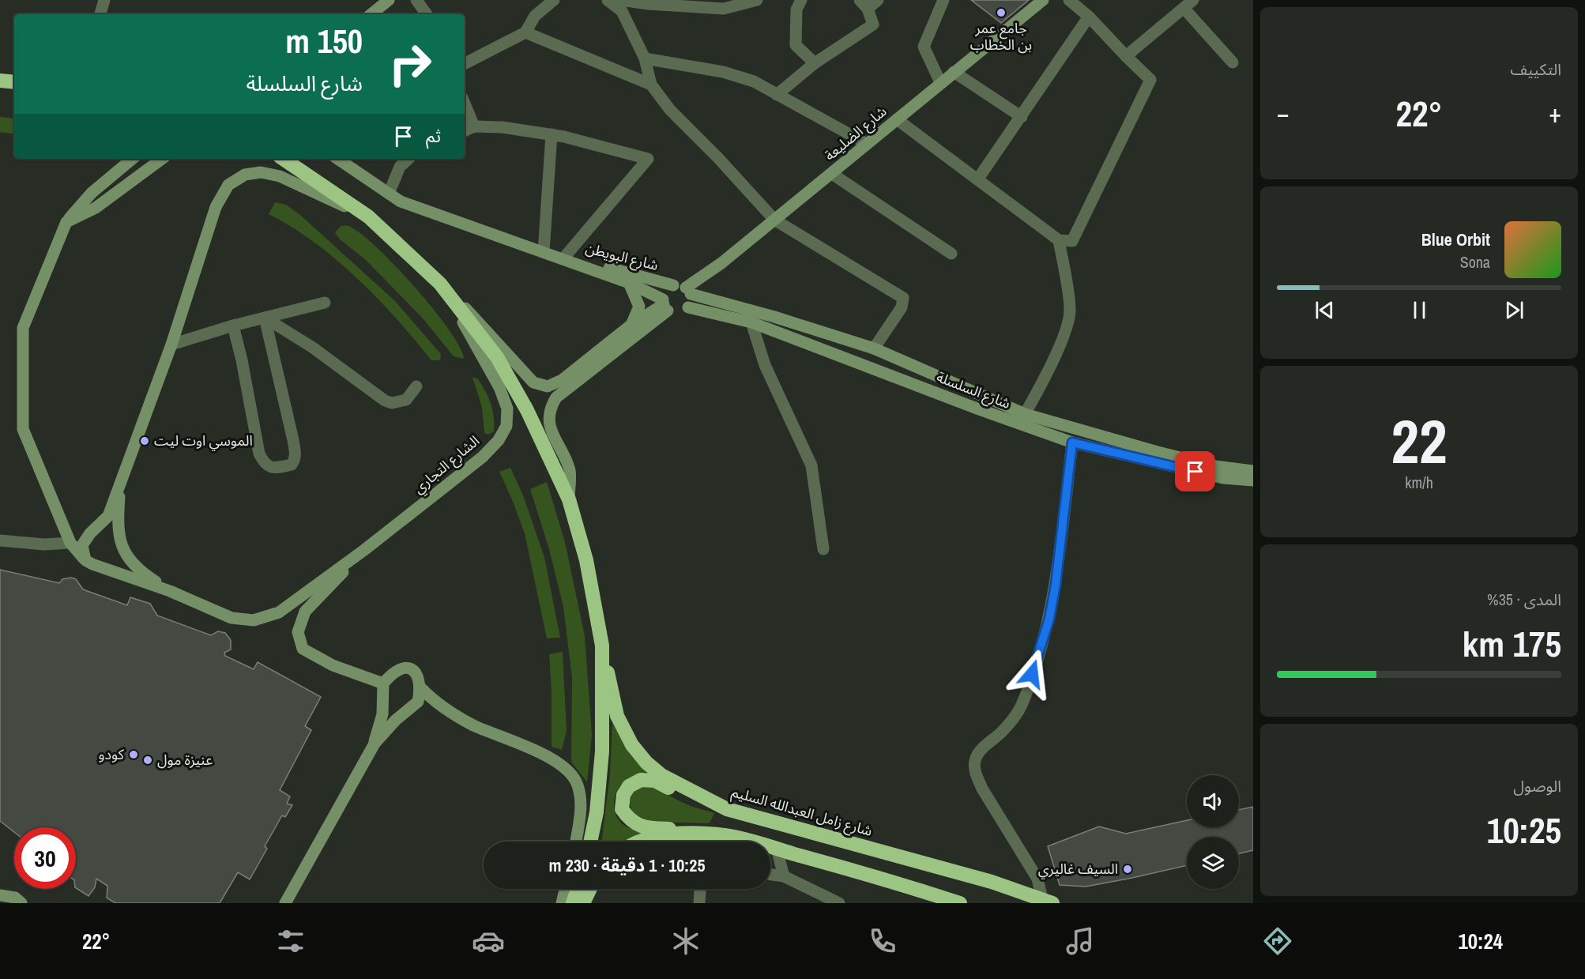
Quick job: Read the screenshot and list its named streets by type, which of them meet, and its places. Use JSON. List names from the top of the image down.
{
  "streets": {
    "highway": ["شارع زامل العبدالله السليم"],
    "street": [
      "شارع الضليعة",
      "شارع البويطن",
      "شارع السلسلة",
      "الشارع التجاري"
    ]
  },
  "crossings": [
    ["شارع الضليعة", "شارع البويطن"],
    ["شارع الضليعة", "شارع السلسلة"],
    ["شارع البويطن", "شارع السلسلة"]
  ],
  "places": [
    "جامع عمر بن الخطاب",
    "الموسي اوت ليت",
    "كودو",
    "عنيزة مول",
    "السيف غاليري"
  ],
  "page": {
    "tile": [
      "التكييف",
      ["22", "km/h"],
      ["المدى · 35%", "175 km"],
      ["الوصول", "10:25"]
    ],
    "turn": ["150 m", "شارع السلسلة"],
    "heat": ["−", "22°", "+"],
    "then": "ثم",
    "song": ["Blue Orbit", "Sona"],
    "limit": "30",
    "trip": "10:25 · 1 دقيقة · 230 m",
    "tabs": ["10:24", "22°"]
  }
}
